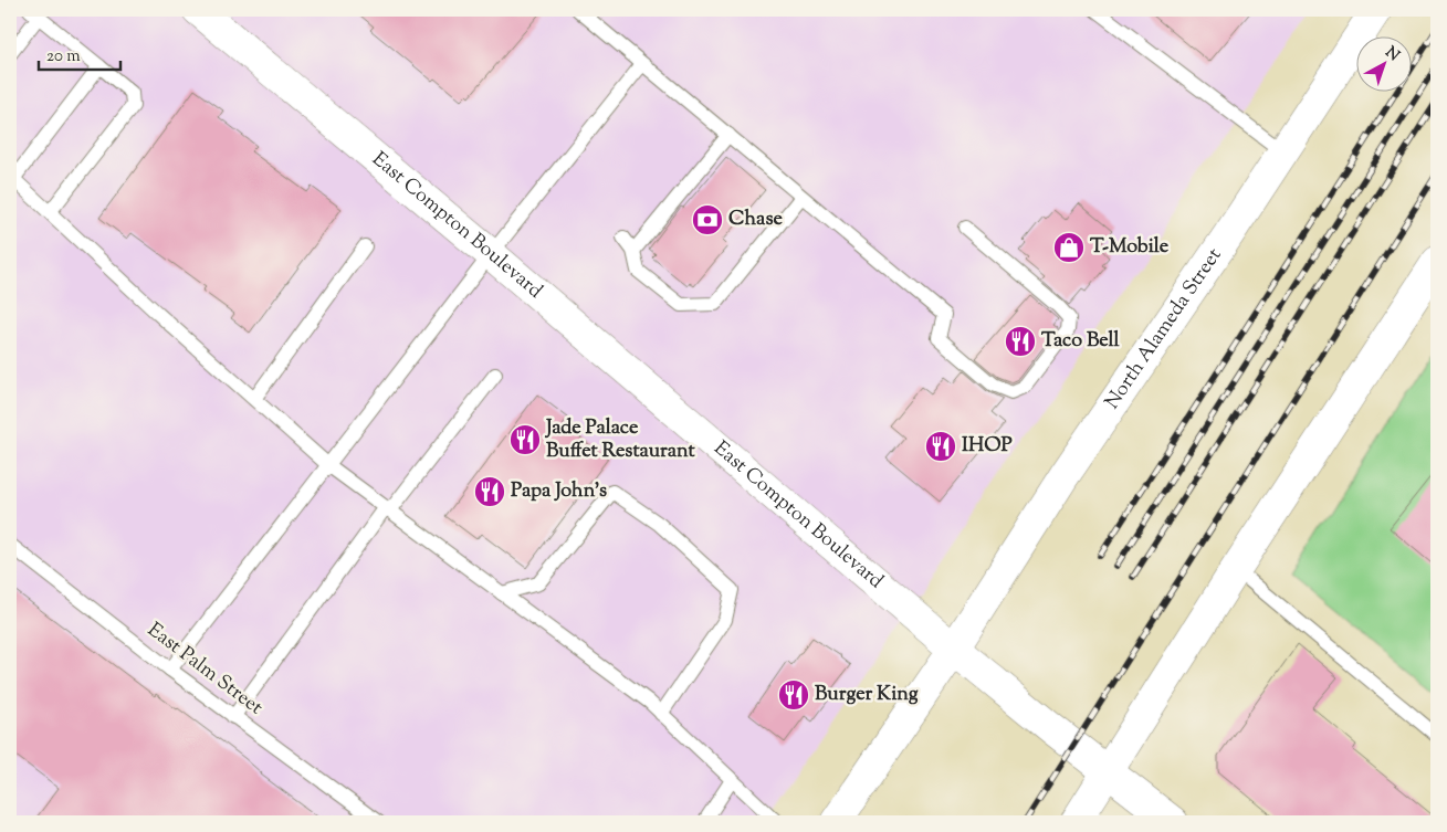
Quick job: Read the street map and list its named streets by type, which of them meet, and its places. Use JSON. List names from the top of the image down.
{
  "streets": {
    "main road": ["East Compton Boulevard", "North Alameda Street"],
    "lane": ["East Palm Street"]
  },
  "crossings": [
    ["East Compton Boulevard", "North Alameda Street"]
  ],
  "places": {
    "bank": ["Chase"],
    "shop": ["T-Mobile"],
    "restaurant": [
      "Taco Bell",
      "Jade Palace Buffet Restaurant",
      "IHOP",
      "Papa John's",
      "Burger King"
    ]
  },
  "scale_bar": "20 m",
  "north": "top right"
}
